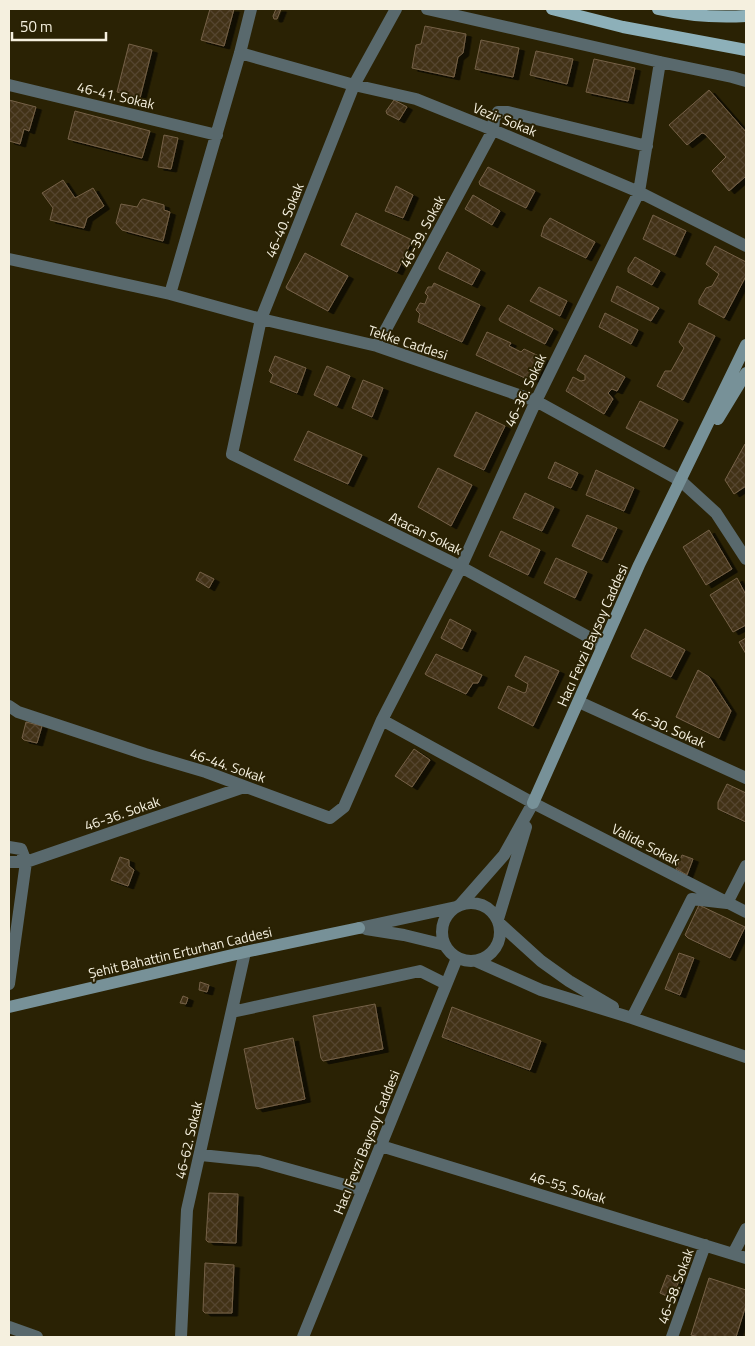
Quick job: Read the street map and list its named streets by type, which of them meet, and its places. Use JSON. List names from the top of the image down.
{
  "streets": {
    "street": [
      "46-41. Sokak",
      "Vezir Sokak",
      "46-40. Sokak",
      "46-39. Sokak",
      "Tekke Caddesi",
      "46-36. Sokak",
      "Atacan Sokak",
      "Hacı Fevzi Baysoy Caddesi",
      "46-30. Sokak",
      "46-44. Sokak",
      "Valide Sokak",
      "Şehit Bahattin Erturhan Caddesi",
      "46-62. Sokak",
      "46-55. Sokak",
      "46-58. Sokak"
    ]
  },
  "crossings": [
    ["Vezir Sokak", "46-40. Sokak"],
    ["Vezir Sokak", "46-39. Sokak"],
    ["Vezir Sokak", "46-36. Sokak"],
    ["46-40. Sokak", "Tekke Caddesi"],
    ["46-40. Sokak", "Atacan Sokak"],
    ["46-39. Sokak", "Tekke Caddesi"],
    ["46-39. Sokak", "46-36. Sokak"],
    ["Tekke Caddesi", "46-36. Sokak"],
    ["Tekke Caddesi", "Hacı Fevzi Baysoy Caddesi"],
    ["46-36. Sokak", "Atacan Sokak"],
    ["46-36. Sokak", "46-44. Sokak"],
    ["46-36. Sokak", "Valide Sokak"],
    ["Atacan Sokak", "Hacı Fevzi Baysoy Caddesi"],
    ["Hacı Fevzi Baysoy Caddesi", "46-30. Sokak"],
    ["Hacı Fevzi Baysoy Caddesi", "Valide Sokak"],
    ["Hacı Fevzi Baysoy Caddesi", "Şehit Bahattin Erturhan Caddesi"],
    ["Hacı Fevzi Baysoy Caddesi", "46-55. Sokak"],
    ["46-44. Sokak", "Valide Sokak"],
    ["Şehit Bahattin Erturhan Caddesi", "46-62. Sokak"],
    ["46-55. Sokak", "46-58. Sokak"]
  ],
  "scale_bar": "50 m"
}
